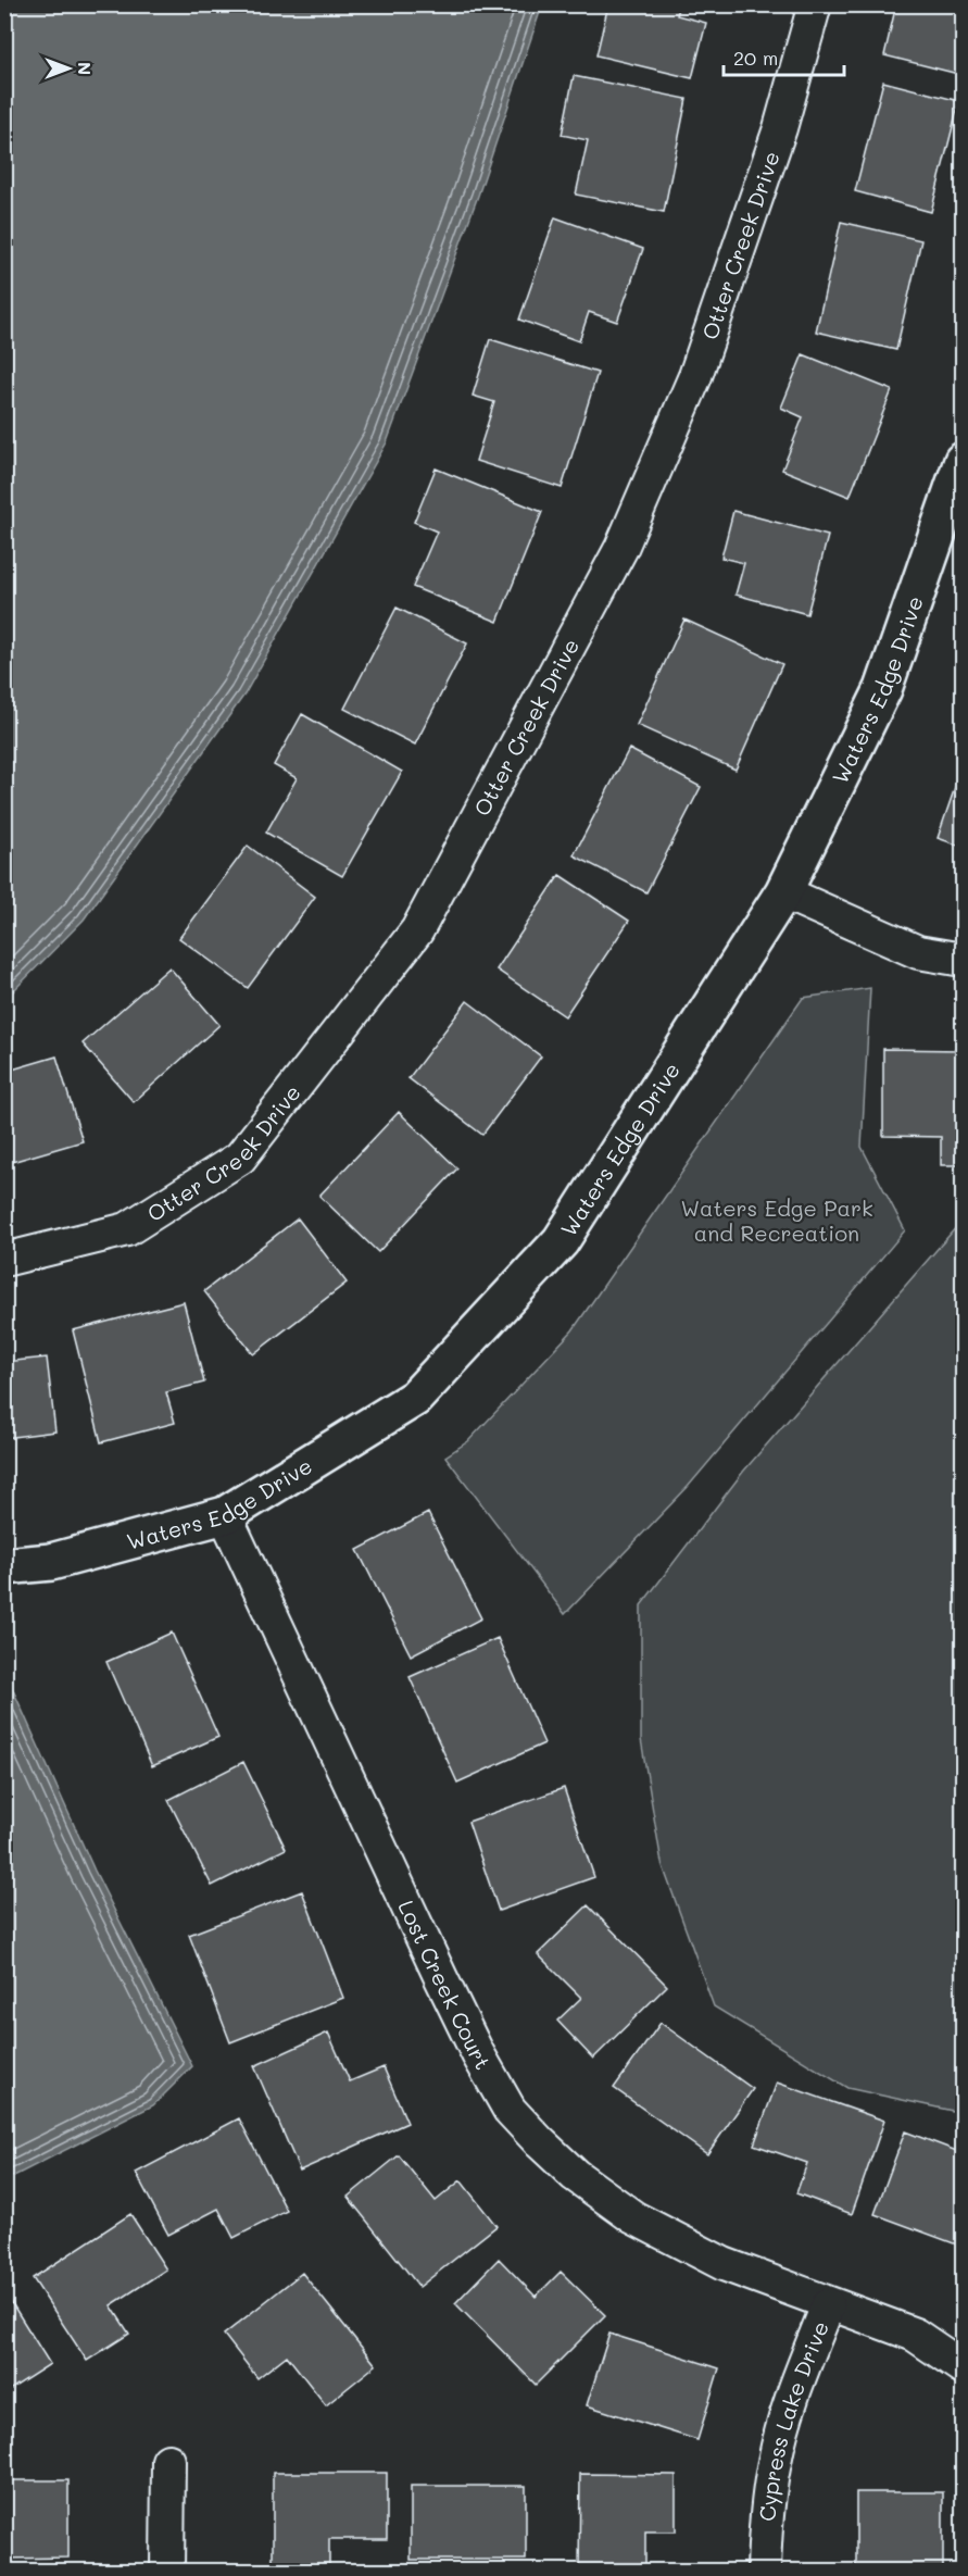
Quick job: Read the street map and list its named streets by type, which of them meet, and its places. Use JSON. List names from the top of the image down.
{
  "streets": {
    "street": [
      "Otter Creek Drive",
      "Waters Edge Drive",
      "Lost Creek Court",
      "Cypress Lake Drive"
    ]
  },
  "crossings": [
    ["Waters Edge Drive", "Lost Creek Court"],
    ["Lost Creek Court", "Cypress Lake Drive"]
  ],
  "parks": ["Waters Edge Park and Recreation"],
  "scale_bar": "20 m",
  "north": "right"
}
